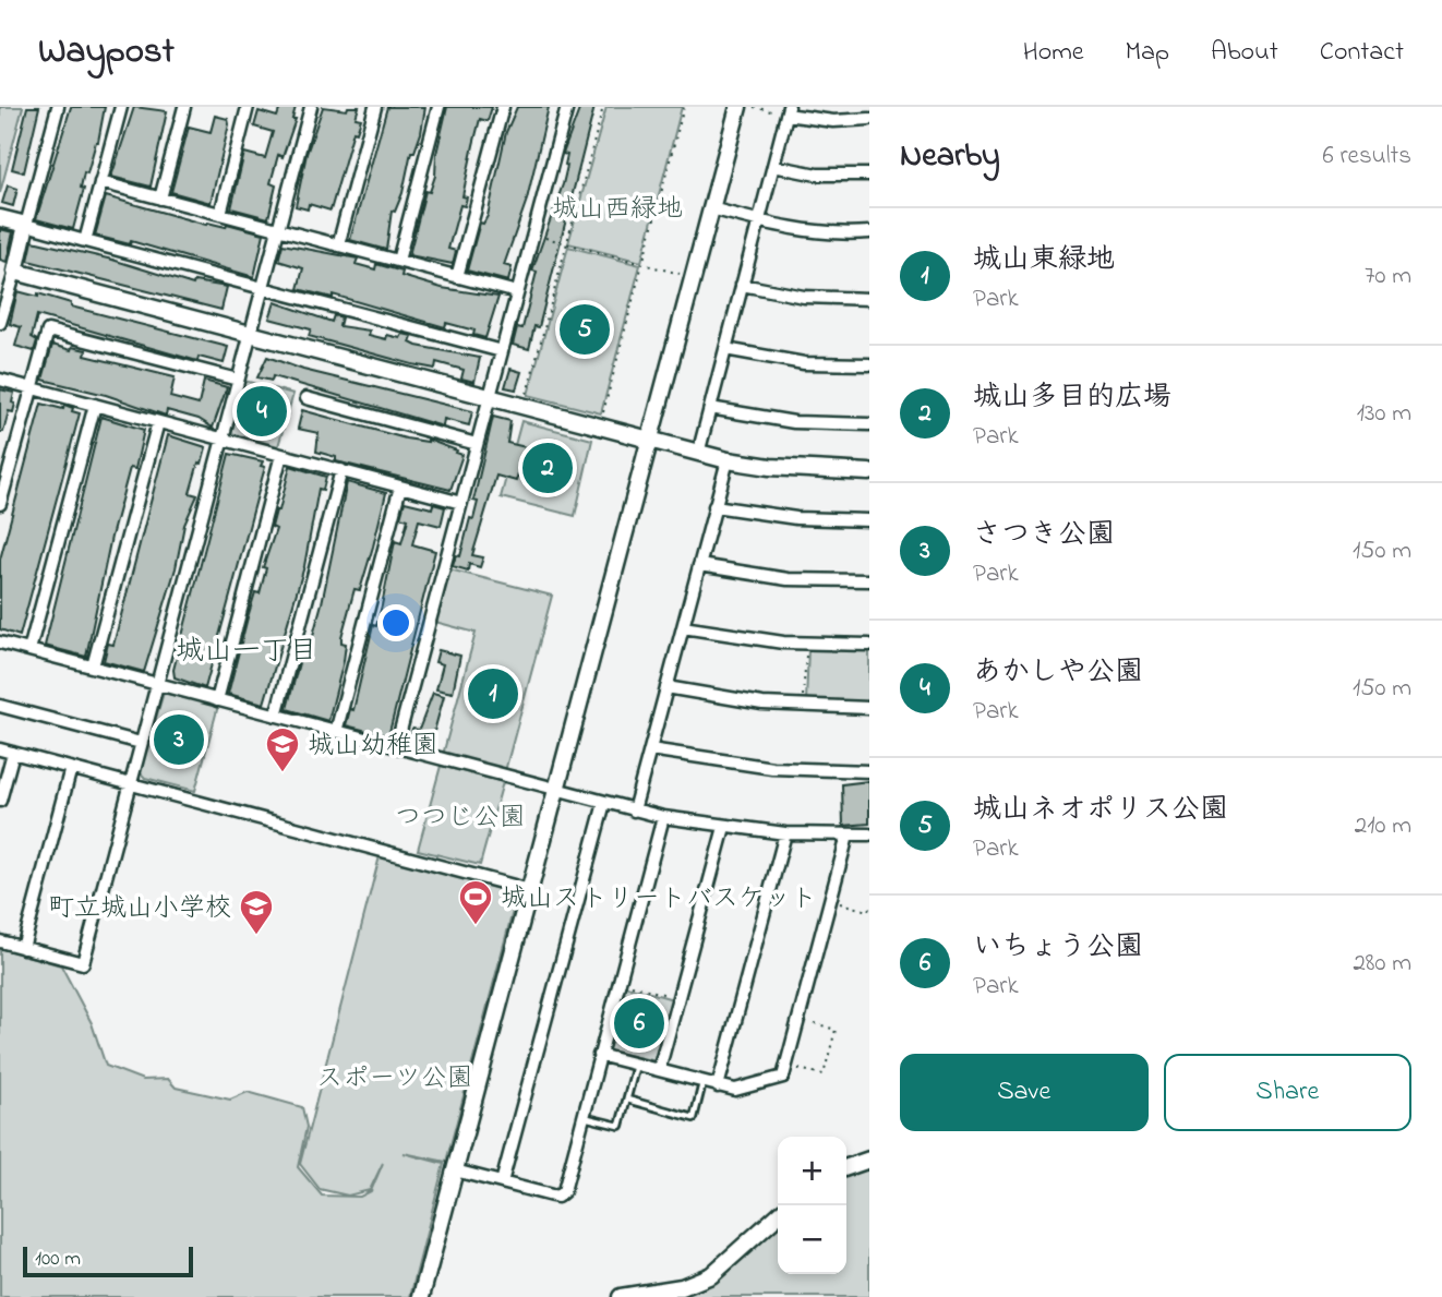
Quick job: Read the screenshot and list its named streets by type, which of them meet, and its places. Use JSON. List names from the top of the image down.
{
  "districts": ["城山一丁目"],
  "parks": ["城山西緑地", "つつじ公園", "スポーツ公園"],
  "places": {
    "school or university": ["城山幼稚園", "町立城山小学校"],
    "sports": ["城山ストリートバスケット"]
  },
  "scale_bar": "100 m",
  "page": {
    "header": "Waypost",
    "nav": [
      "Home",
      "Map",
      "About",
      "Contact"
    ],
    "heading": ["Nearby", "6 results"],
    "list": [
      {
        "mark": "1",
        "name": "城山東緑地",
        "note": "Park",
        "value": "70 m"
      },
      {
        "mark": "2",
        "name": "城山多目的広場",
        "note": "Park",
        "value": "130 m"
      },
      {
        "mark": "3",
        "name": "さつき公園",
        "note": "Park",
        "value": "150 m"
      },
      {
        "mark": "4",
        "name": "あかしや公園",
        "note": "Park",
        "value": "150 m"
      },
      {
        "mark": "5",
        "name": "城山ネオポリス公園",
        "note": "Park",
        "value": "210 m"
      },
      {
        "mark": "6",
        "name": "いちょう公園",
        "note": "Park",
        "value": "280 m"
      }
    ],
    "pins": [
      "5",
      "4",
      "2",
      "1",
      "3",
      "6"
    ],
    "buttons": ["Save", "Share"],
    "map_buttons": ["+", "−"],
    "scale": "100 m"
  }
}
